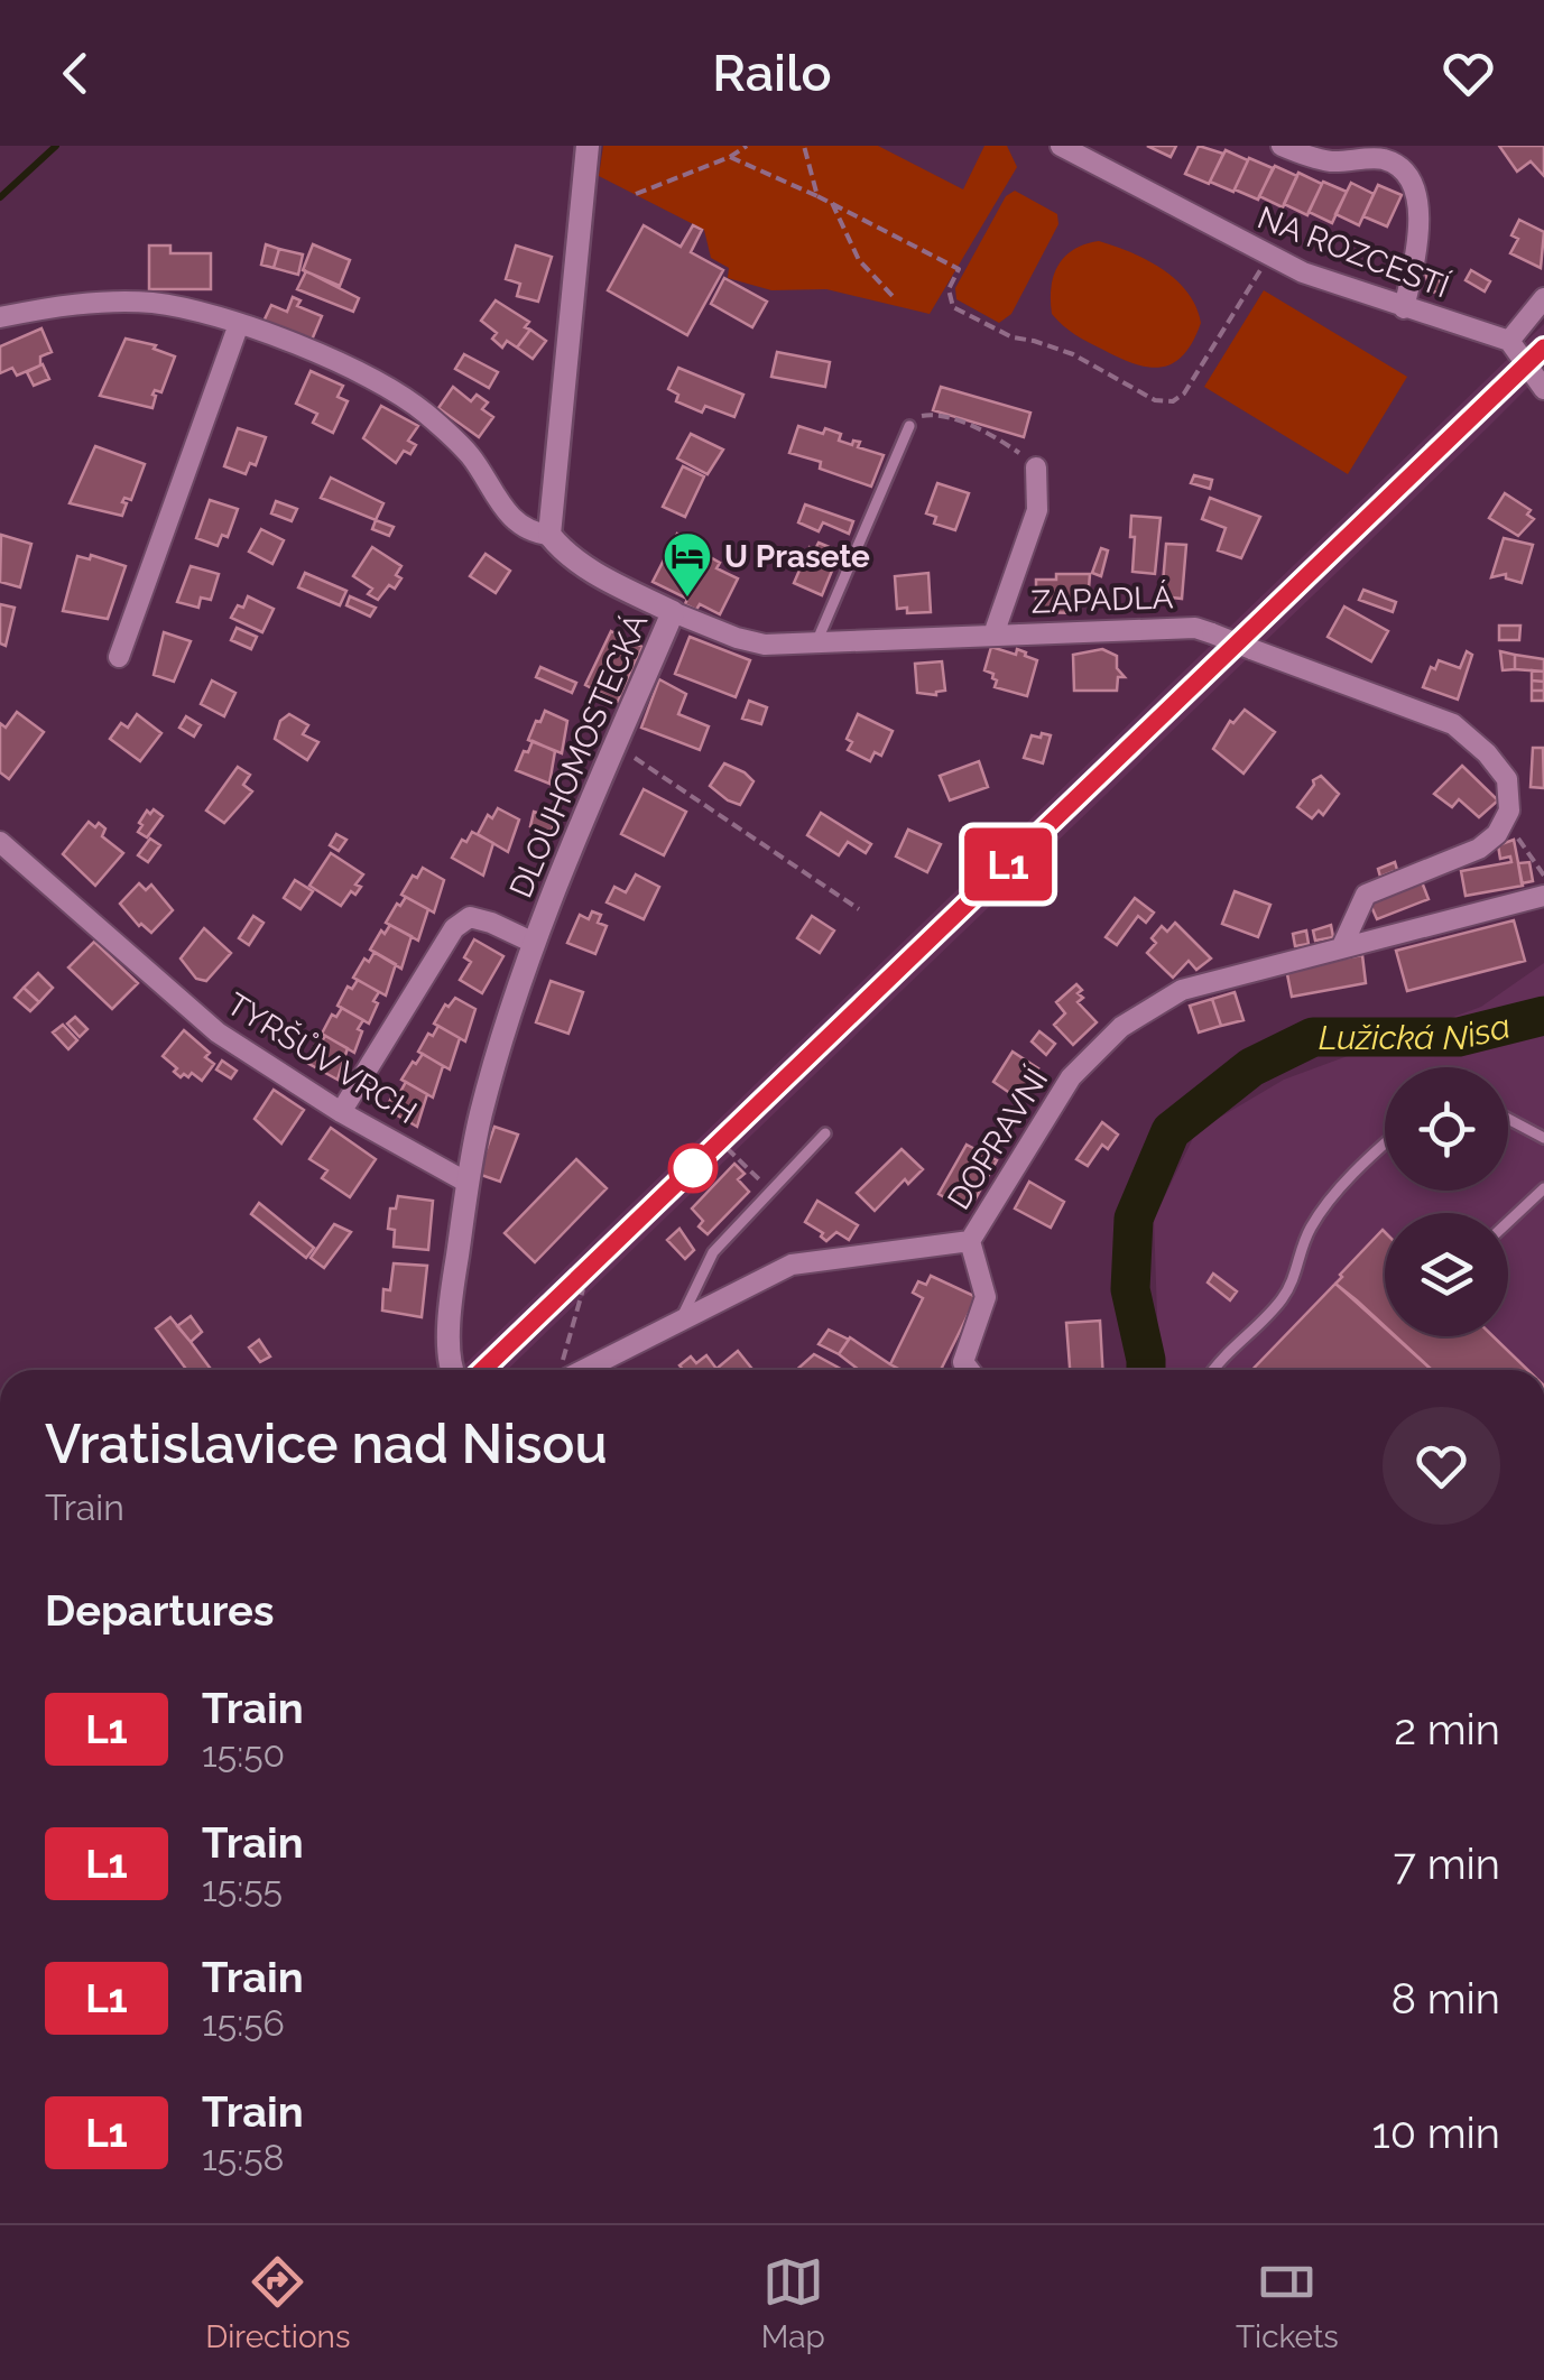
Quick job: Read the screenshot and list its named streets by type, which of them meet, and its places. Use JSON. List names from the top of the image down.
{
  "streets": {
    "street": [
      "NA ROZCESTÍ",
      "ZAPADLÁ",
      "DLOUHOMOSTECKÁ",
      "TYRŠŮV VRCH",
      "DOPRAVNÍ"
    ]
  },
  "crossings": [
    ["ZAPADLÁ", "DLOUHOMOSTECKÁ"],
    ["ZAPADLÁ", "DOPRAVNÍ"],
    ["DLOUHOMOSTECKÁ", "TYRŠŮV VRCH"]
  ],
  "water": ["Lužická Nisa"],
  "places": {
    "hotel": ["U Prasete"]
  },
  "page": {
    "header": "Railo",
    "on_map": "L1",
    "heading": [
      ["Vratislavice nad Nisou", "Train"],
      "Departures"
    ],
    "list": [
      {
        "mark": "L1",
        "name": "Train",
        "note": "15:50",
        "value": "2 min"
      },
      {
        "mark": "L1",
        "name": "Train",
        "note": "15:55",
        "value": "7 min"
      },
      {
        "mark": "L1",
        "name": "Train",
        "note": "15:56",
        "value": "8 min"
      },
      {
        "mark": "L1",
        "name": "Train",
        "note": "15:58",
        "value": "10 min"
      }
    ],
    "tabs": ["Directions", "Map", "Tickets"]
  }
}
